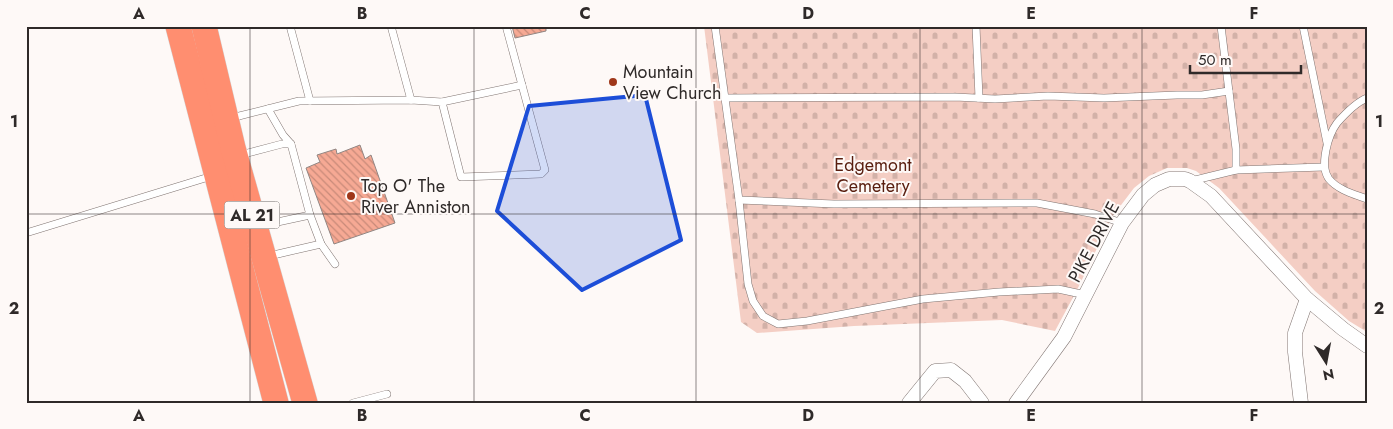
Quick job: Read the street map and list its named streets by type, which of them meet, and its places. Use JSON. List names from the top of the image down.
{
  "streets": {
    "highway": ["AL 21"],
    "street": ["PIKE DRIVE"]
  },
  "parks": ["Edgemont Cemetery"],
  "places": ["Mountain View Church", "Top O' The River Anniston"],
  "scale_bar": "50 m",
  "north": "bottom",
  "grid": {
    "columns": [
      "A",
      "B",
      "C",
      "D",
      "E",
      "F"
    ],
    "rows": ["1", "2"]
  }
}
